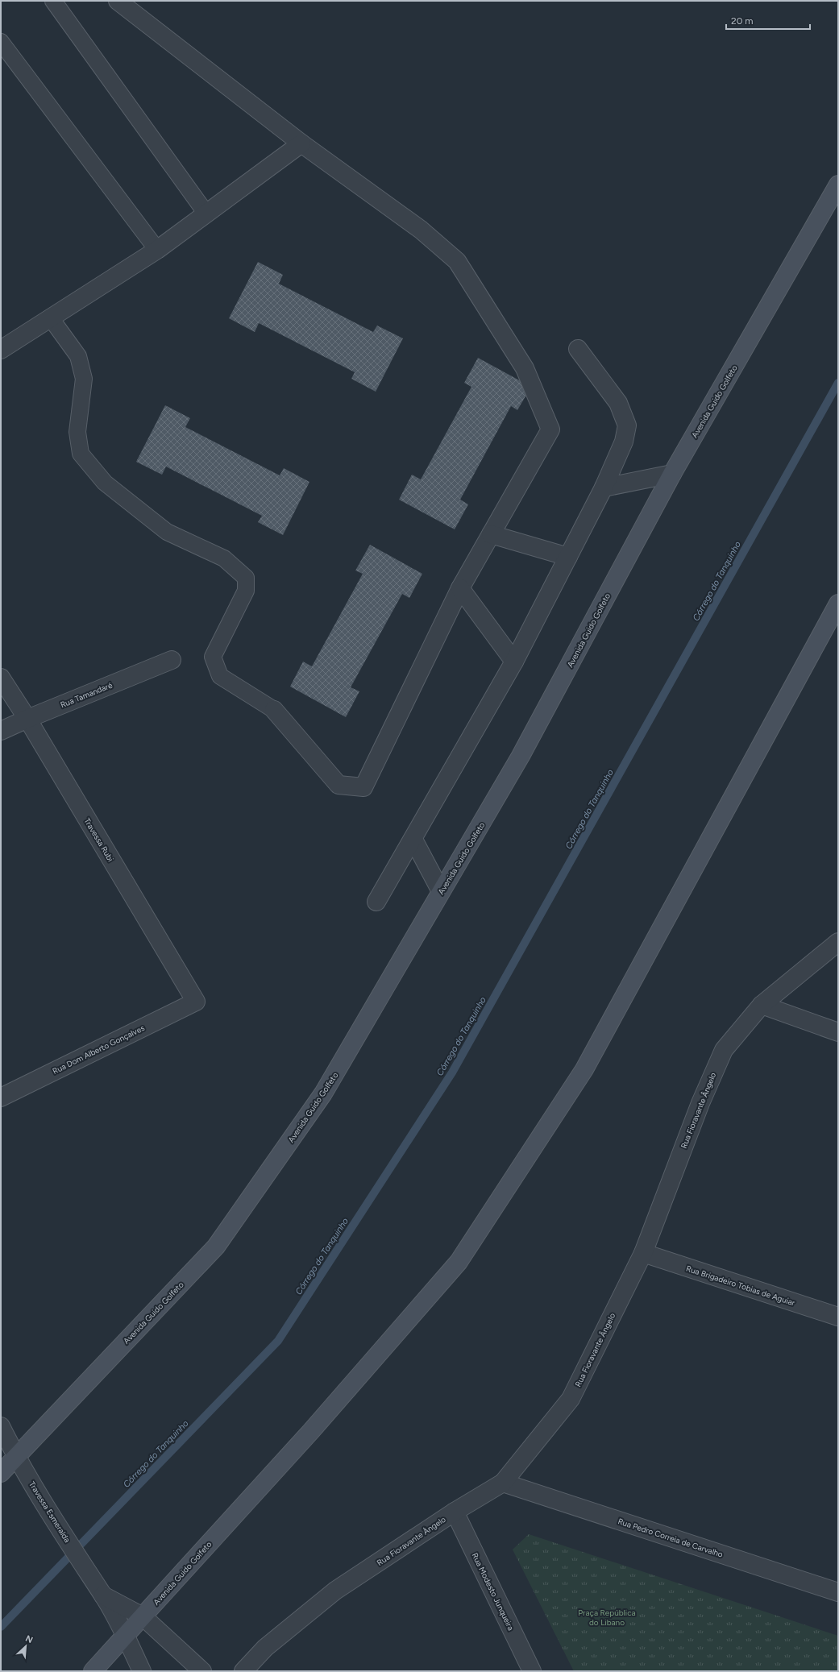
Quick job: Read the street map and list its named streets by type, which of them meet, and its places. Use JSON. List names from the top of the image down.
{
  "streets": {
    "street": [
      "Avenida Guido Golfeto",
      "Rua Tamandaré",
      "Travessa Rubi",
      "Rua Dom Alberto Gonçalves",
      "Rua Fioravante Ângelo",
      "Rua Brigadeiro Tobias de Aguiar",
      "Travessa Esmeralda",
      "Rua Pedro Correia de Carvalho",
      "Rua Modesto Junqueira"
    ]
  },
  "crossings": [
    ["Avenida Guido Golfeto", "Travessa Esmeralda"],
    ["Rua Tamandaré", "Travessa Rubi"],
    ["Travessa Rubi", "Rua Dom Alberto Gonçalves"],
    ["Rua Fioravante Ângelo", "Rua Brigadeiro Tobias de Aguiar"],
    ["Rua Fioravante Ângelo", "Rua Pedro Correia de Carvalho"],
    ["Rua Fioravante Ângelo", "Rua Modesto Junqueira"]
  ],
  "water": ["Córrego do Tanquinho"],
  "parks": ["Praça República do Libano"],
  "scale_bar": "20 m",
  "north": "top right"
}
